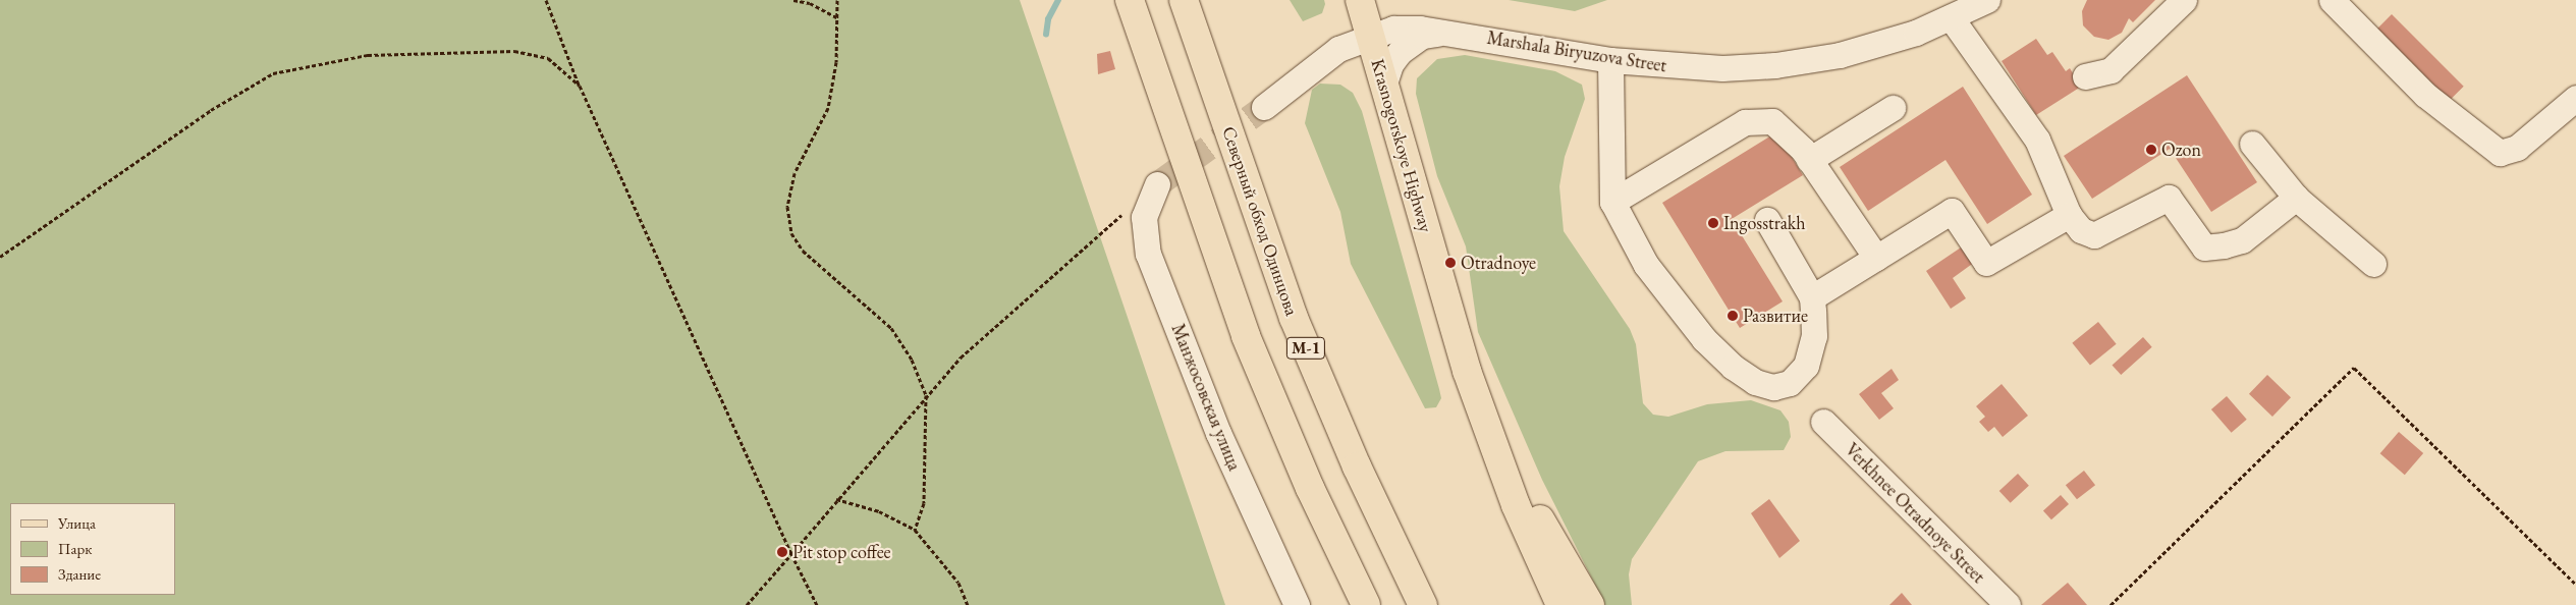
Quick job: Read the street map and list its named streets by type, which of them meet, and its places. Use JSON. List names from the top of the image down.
{
  "streets": {
    "main road": ["Krasnogorskoye Highway", "Северный обход Одинцова", "М-1"],
    "street": ["Marshala Biryuzova Street", "Манжосовская улица", "Verkhnee Otradnoye Street"]
  },
  "crossings": [
    ["Marshala Biryuzova Street", "Krasnogorskoye Highway"]
  ],
  "places": [
    "Ozon",
    "Ingosstrakh",
    "Otradnoye",
    "Развитие",
    "Pit stop coffee"
  ],
  "legend": ["Улица", "Парк", "Здание"]
}
